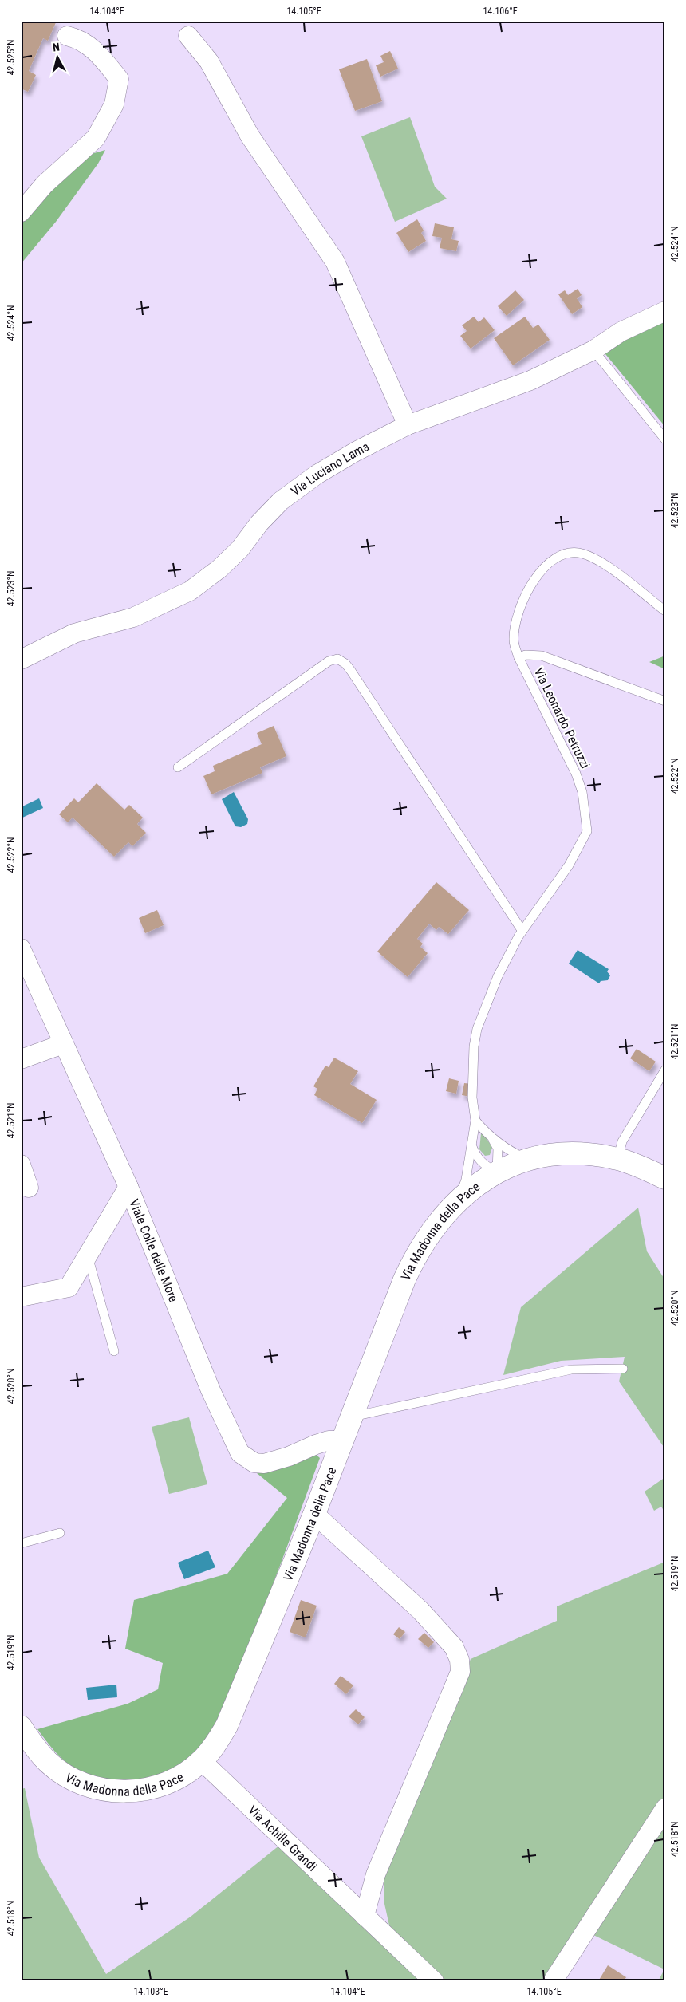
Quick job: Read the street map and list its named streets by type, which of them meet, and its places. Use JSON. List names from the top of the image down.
{
  "streets": {
    "main road": ["Via Madonna della Pace"],
    "street": ["Via Luciano Lama", "Viale Colle delle More", "Via Achille Grandi"],
    "lane": ["Via Leonardo Petruzzi"]
  },
  "crossings": [
    ["Via Leonardo Petruzzi", "Via Madonna della Pace"],
    ["Via Madonna della Pace", "Viale Colle delle More"],
    ["Via Madonna della Pace", "Via Achille Grandi"]
  ],
  "north": "top",
  "coordinates": [
    "14.104°E",
    "14.105°E",
    "14.106°E",
    "42.525°N",
    "42.524°N",
    "42.523°N",
    "42.522°N",
    "42.521°N",
    "42.520°N",
    "42.519°N",
    "42.518°N",
    "14.103°E"
  ]
}
